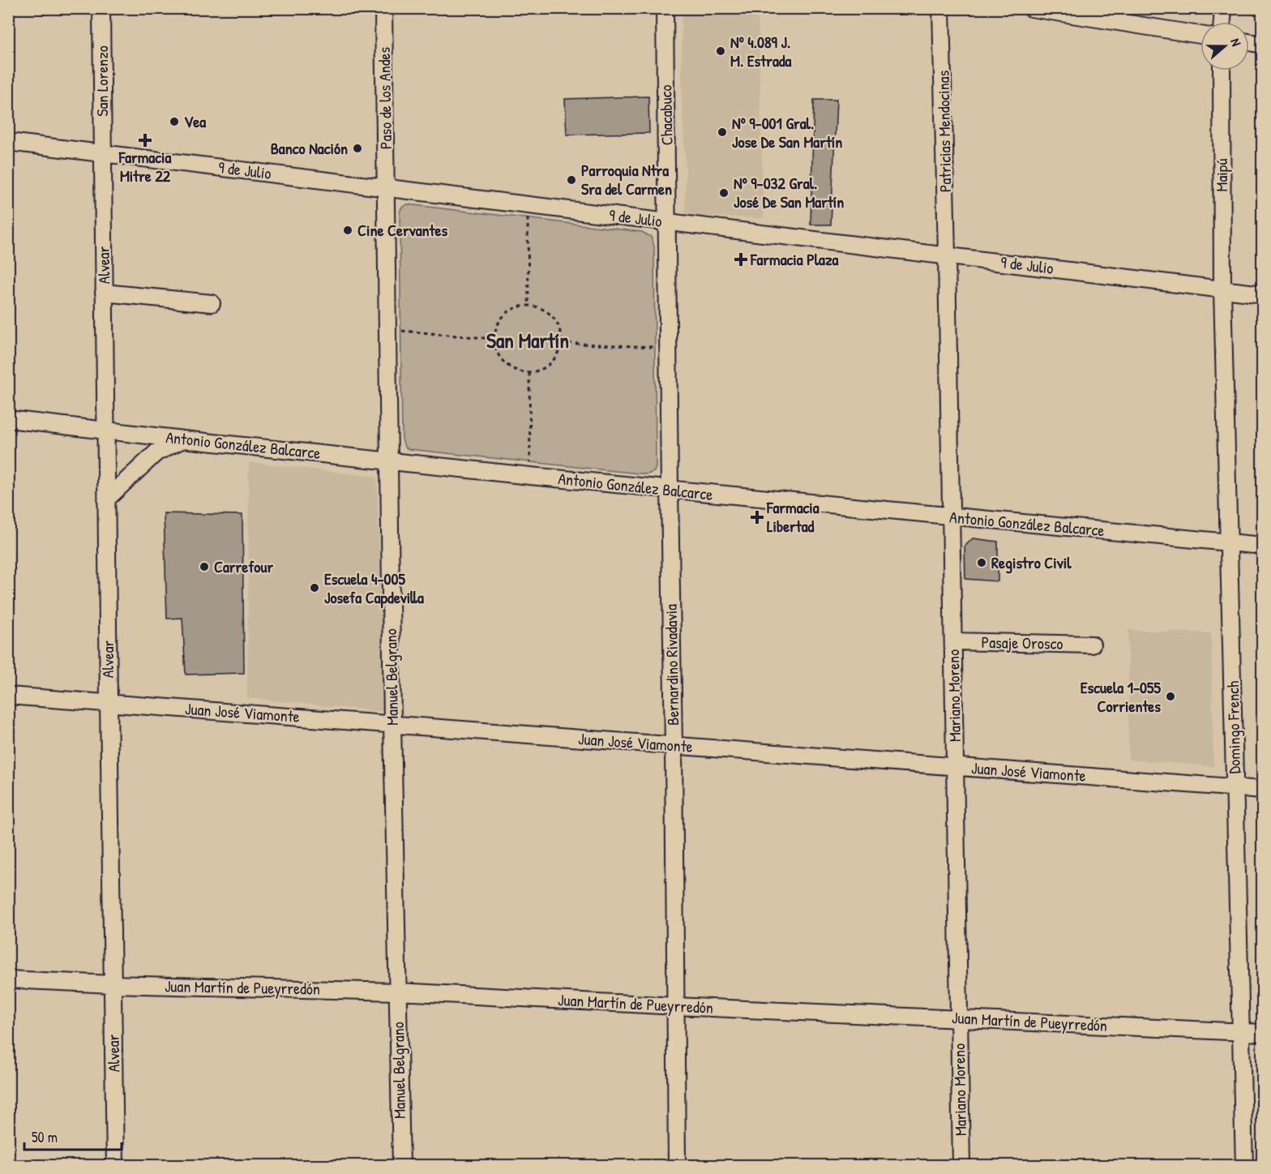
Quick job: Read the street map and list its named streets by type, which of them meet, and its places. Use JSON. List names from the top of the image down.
{
  "streets": {
    "street": [
      "San Lorenzo",
      "Paso de los Andes",
      "Chacabuco",
      "Patricias Mendocinas",
      "9 de Julio",
      "Maipú",
      "Alvear",
      "Antonio González Balcarce",
      "Pasaje Orosco",
      "Bernardino Rivadavia",
      "Manuel Belgrano",
      "Mariano Moreno",
      "Juan José Viamonte",
      "Domingo French",
      "Juan Martín de Pueyrredón"
    ]
  },
  "crossings": [
    ["San Lorenzo", "9 de Julio"],
    ["San Lorenzo", "Alvear"],
    ["Paso de los Andes", "9 de Julio"],
    ["Paso de los Andes", "Manuel Belgrano"],
    ["Chacabuco", "9 de Julio"],
    ["Chacabuco", "Bernardino Rivadavia"],
    ["Patricias Mendocinas", "9 de Julio"],
    ["Patricias Mendocinas", "Mariano Moreno"],
    ["9 de Julio", "Maipú"],
    ["9 de Julio", "Alvear"],
    ["9 de Julio", "Bernardino Rivadavia"],
    ["9 de Julio", "Manuel Belgrano"],
    ["9 de Julio", "Mariano Moreno"],
    ["9 de Julio", "Domingo French"],
    ["Maipú", "Domingo French"],
    ["Alvear", "Antonio González Balcarce"],
    ["Alvear", "Juan José Viamonte"],
    ["Alvear", "Juan Martín de Pueyrredón"],
    ["Antonio González Balcarce", "Bernardino Rivadavia"],
    ["Antonio González Balcarce", "Manuel Belgrano"],
    ["Antonio González Balcarce", "Mariano Moreno"],
    ["Antonio González Balcarce", "Domingo French"],
    ["Pasaje Orosco", "Mariano Moreno"],
    ["Bernardino Rivadavia", "Juan José Viamonte"],
    ["Bernardino Rivadavia", "Juan Martín de Pueyrredón"],
    ["Manuel Belgrano", "Juan José Viamonte"],
    ["Manuel Belgrano", "Juan Martín de Pueyrredón"],
    ["Mariano Moreno", "Juan José Viamonte"],
    ["Mariano Moreno", "Juan Martín de Pueyrredón"],
    ["Juan José Viamonte", "Domingo French"],
    ["Domingo French", "Juan Martín de Pueyrredón"]
  ],
  "districts": ["San Martín"],
  "places": {
    "other": [
      "Nº 4.089 J. M. Estrada",
      "Vea",
      "Nº 9-001 Gral. Jose De San Martín",
      "Banco Nación",
      "Parroquia Ntra Sra del Carmen",
      "Nº 9-032 Gral. José De San Martín",
      "Cine Cervantes",
      "Registro Civil",
      "Carrefour",
      "Escuela 4-005 Josefa Capdevilla",
      "Escuela 1-055 Corrientes"
    ],
    "health": ["Farmacia Mitre 22", "Farmacia Plaza", "Farmacia Libertad"]
  },
  "scale_bar": "50 m",
  "north": "right"
}
